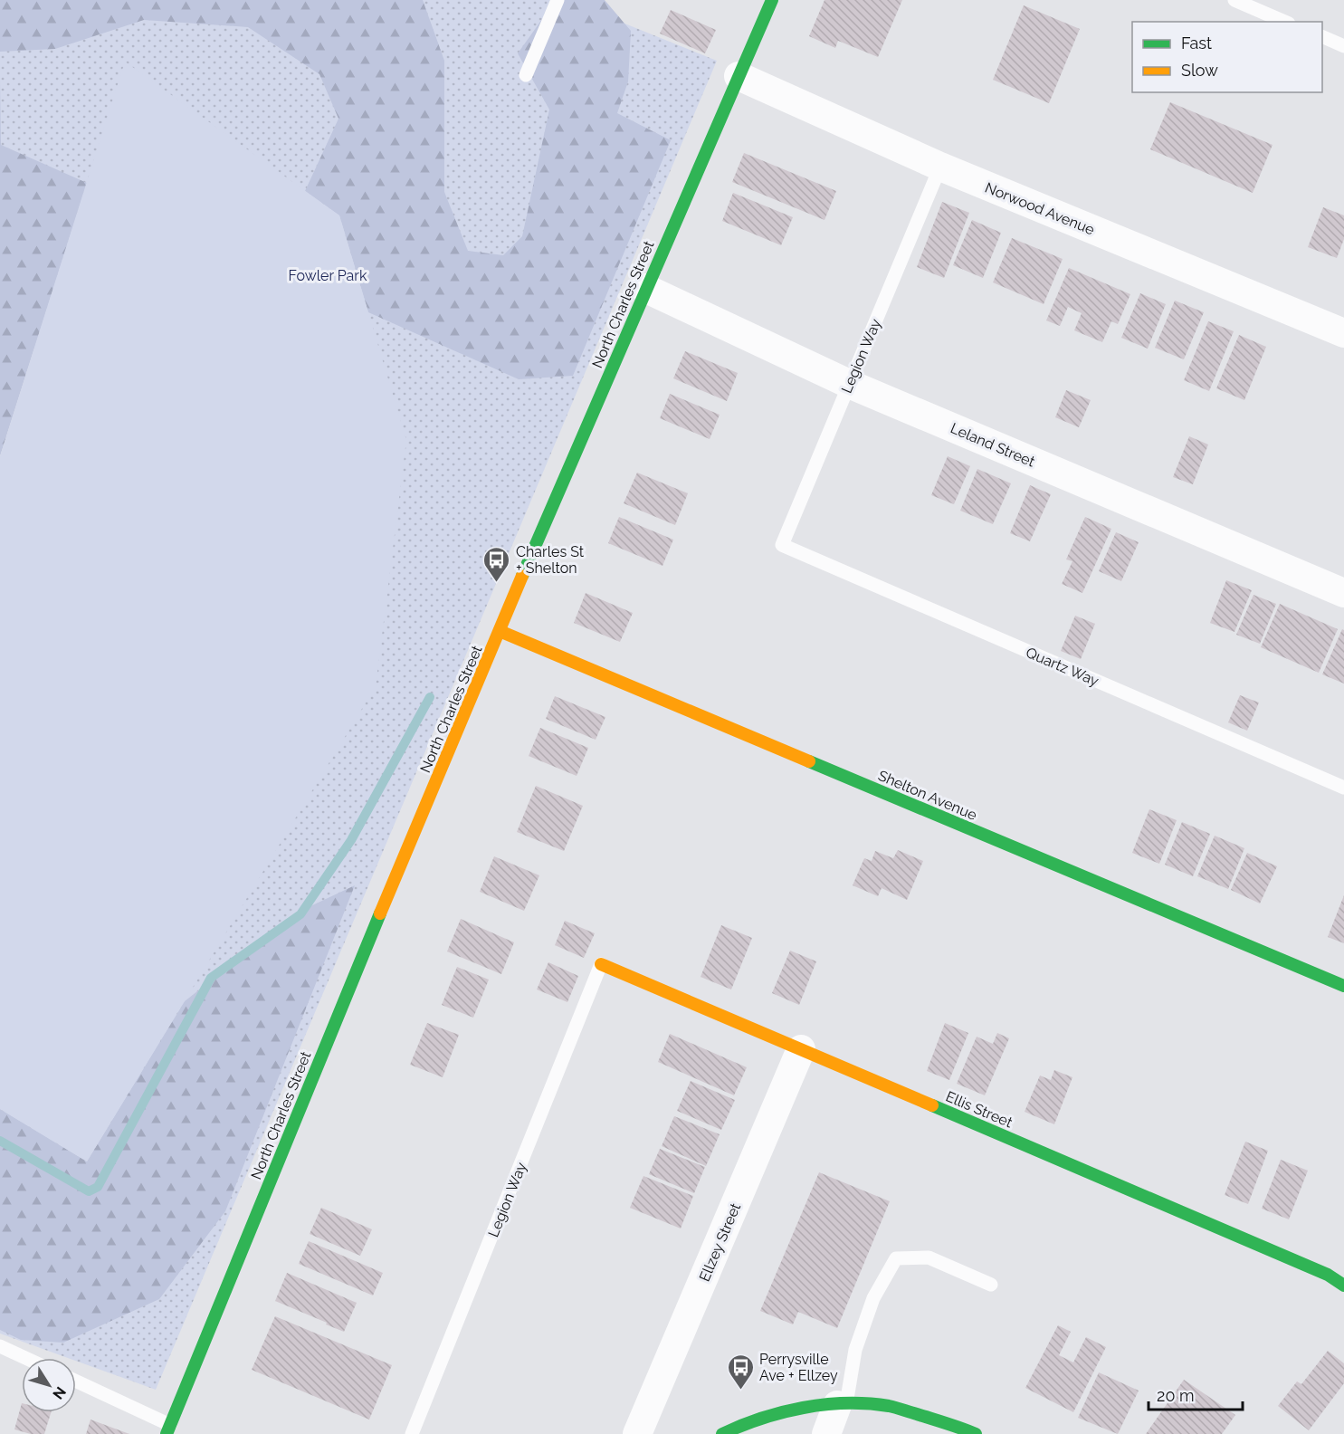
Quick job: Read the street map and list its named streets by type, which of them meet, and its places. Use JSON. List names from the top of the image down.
{
  "streets": {
    "street": [
      "Norwood Avenue",
      "North Charles Street",
      "Leland Street",
      "Shelton Avenue",
      "Ellis Street",
      "Ellzey Street"
    ],
    "lane": ["Legion Way", "Quartz Way"]
  },
  "crossings": [
    ["Norwood Avenue", "North Charles Street"],
    ["Norwood Avenue", "Legion Way"],
    ["North Charles Street", "Leland Street"],
    ["North Charles Street", "Shelton Avenue"],
    ["Legion Way", "Leland Street"],
    ["Legion Way", "Quartz Way"],
    ["Legion Way", "Ellis Street"],
    ["Ellis Street", "Ellzey Street"]
  ],
  "parks": ["Fowler Park"],
  "places": {
    "bus stop": ["Charles St + Shelton", "Perrysville Ave + Ellzey"]
  },
  "legend": ["Fast", "Slow"],
  "scale_bar": "20 m",
  "north": "bottom right"
}
